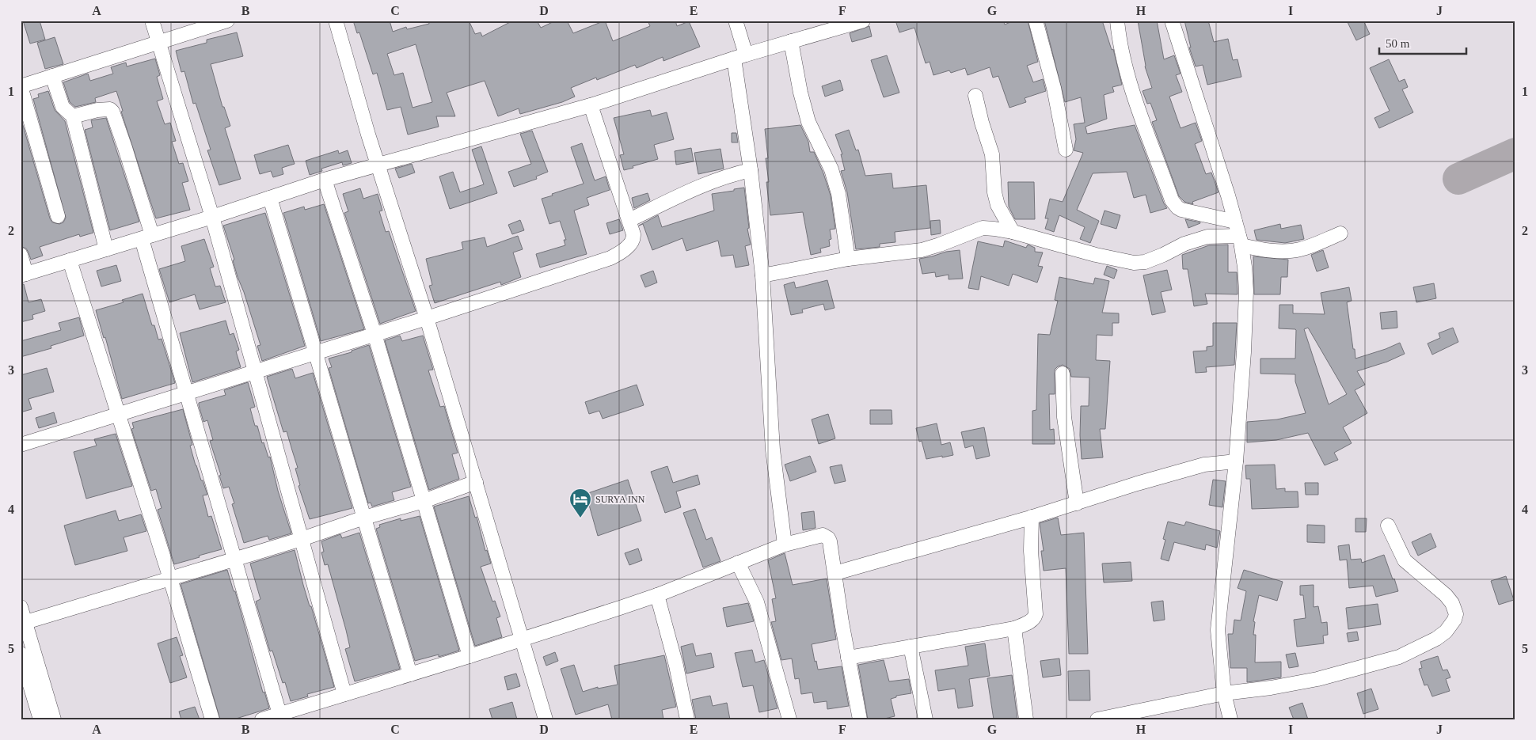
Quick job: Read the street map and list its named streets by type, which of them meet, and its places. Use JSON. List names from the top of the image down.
{
  "places": {
    "hotel": ["SURYA INN"]
  },
  "scale_bar": "50 m",
  "grid": {
    "columns": [
      "A",
      "B",
      "C",
      "D",
      "E",
      "F",
      "G",
      "H",
      "I",
      "J"
    ],
    "rows": [
      "1",
      "2",
      "3",
      "4",
      "5"
    ]
  }
}
